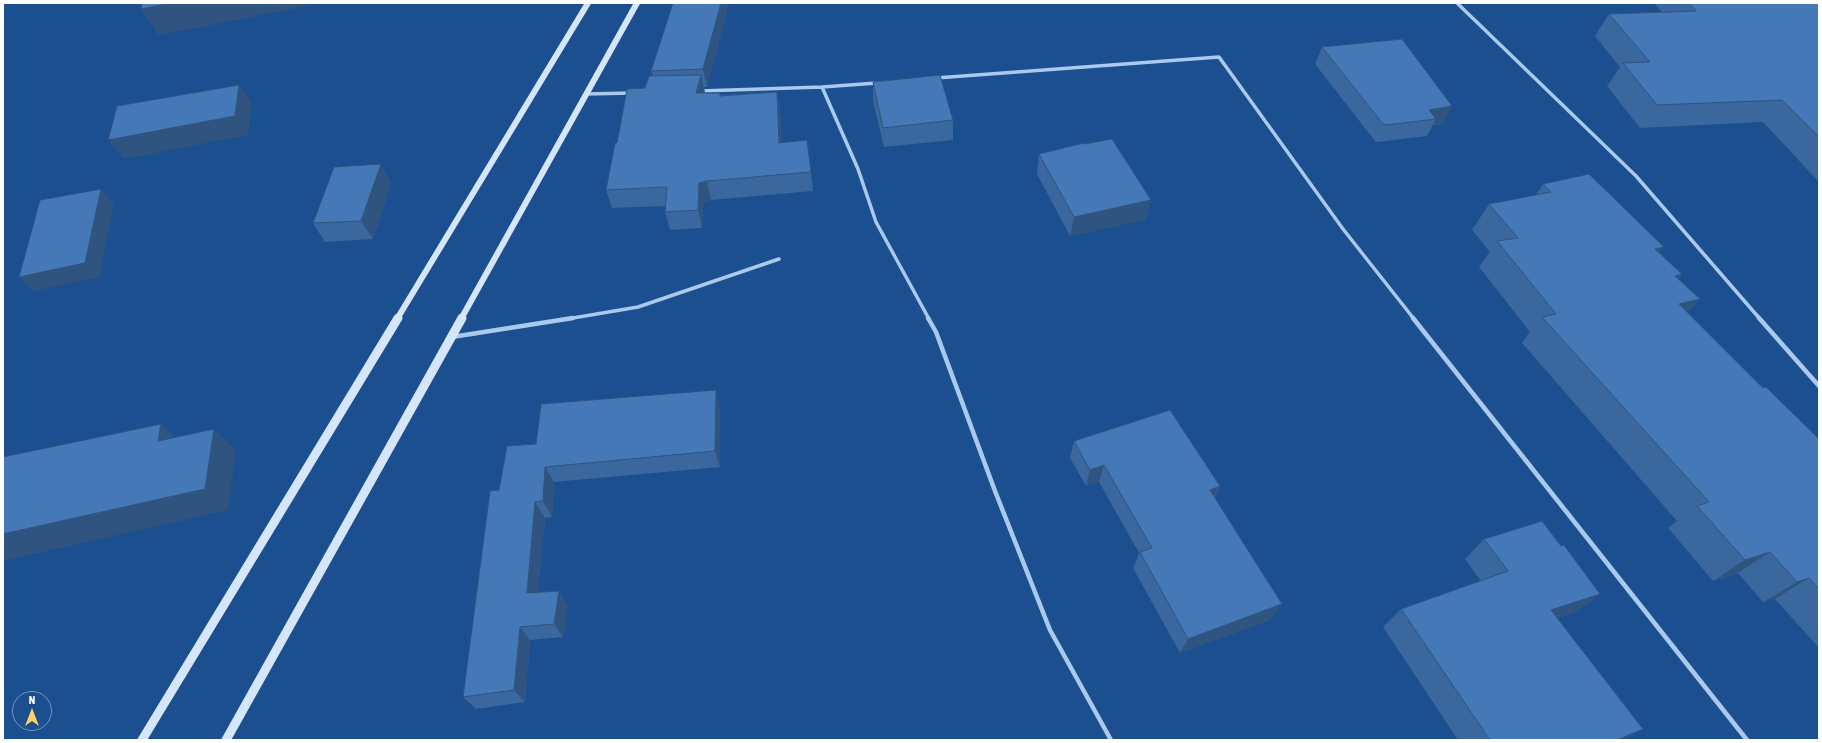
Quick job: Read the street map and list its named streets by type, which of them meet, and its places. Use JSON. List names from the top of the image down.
{
  "north": "top"
}
